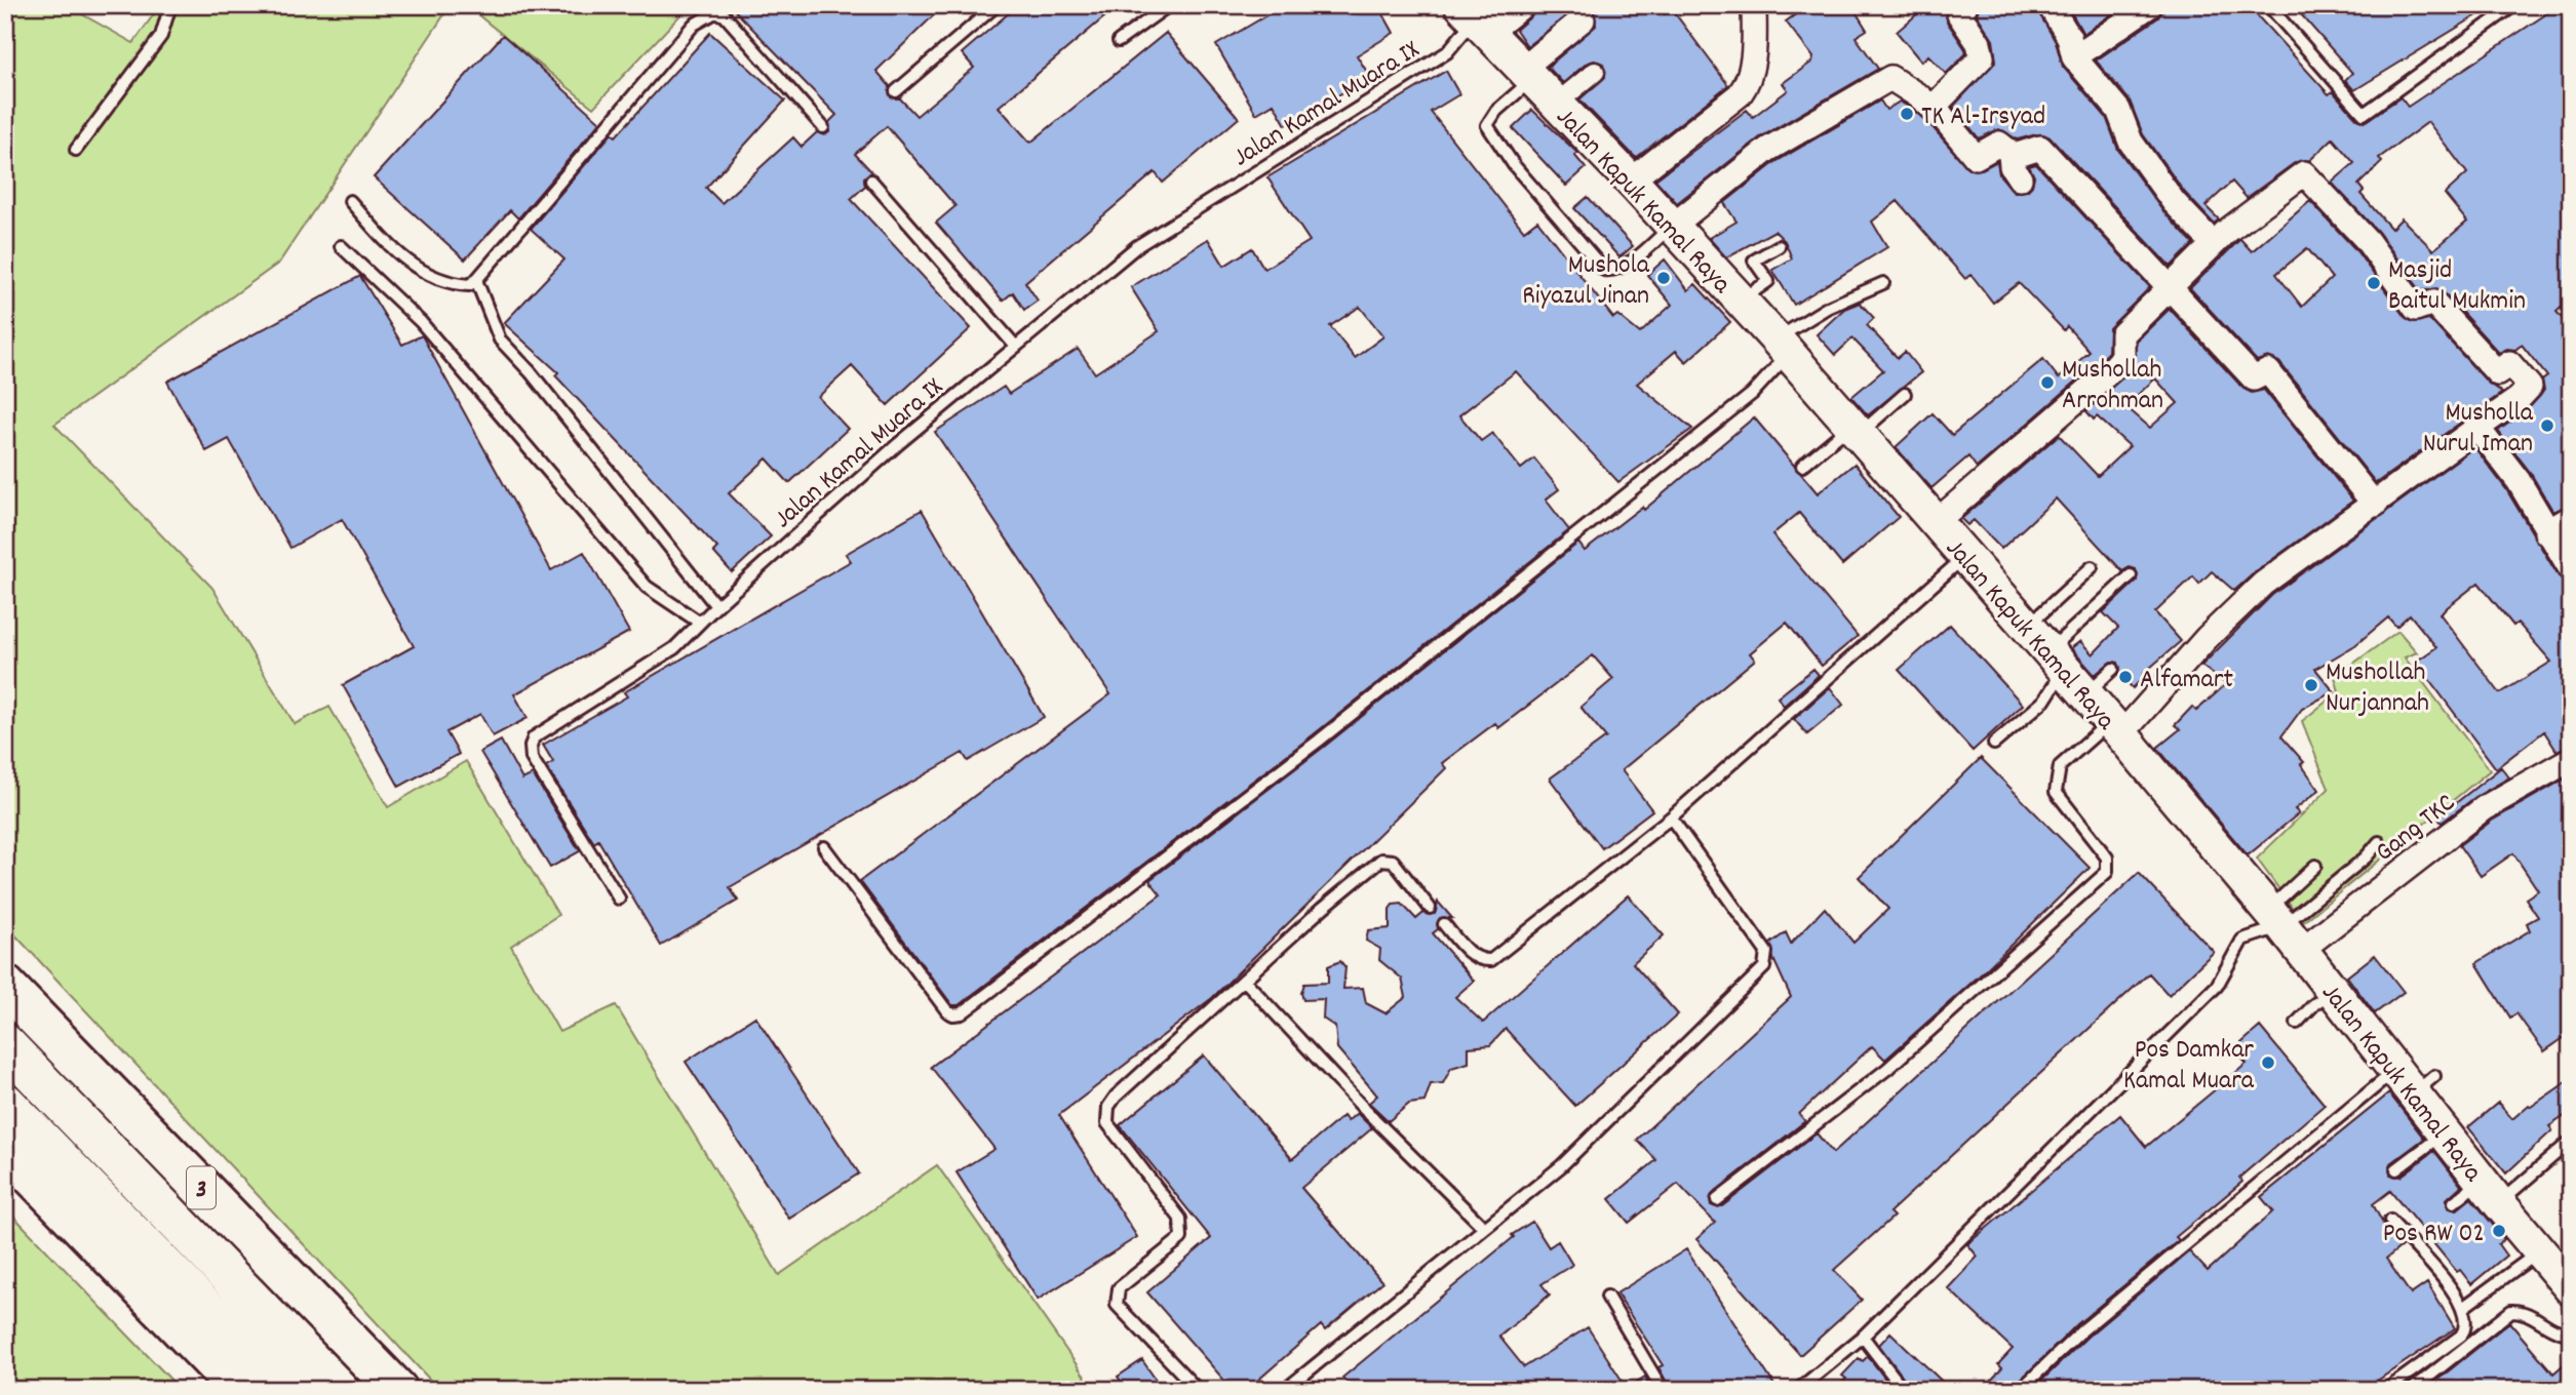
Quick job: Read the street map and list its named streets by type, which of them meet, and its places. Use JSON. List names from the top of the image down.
{
  "streets": {
    "highway": ["3"],
    "main road": ["Jalan Kapuk Kamal Raya"],
    "street": ["Gang TKC"],
    "lane": ["Jalan Kamal Muara IX"]
  },
  "crossings": [
    ["Jalan Kamal Muara IX", "Jalan Kapuk Kamal Raya"],
    ["Jalan Kapuk Kamal Raya", "Gang TKC"]
  ],
  "places": [
    "TK Al-Irsyad",
    "Mushola Riyazul Jinan",
    "Masjid Baitul Mukmin",
    "Mushollah Arrohman",
    "Musholla Nurul Iman",
    "Alfamart",
    "Mushollah Nurjannah",
    "Pos Damkar Kamal Muara",
    "Pos RW 02"
  ]
}
